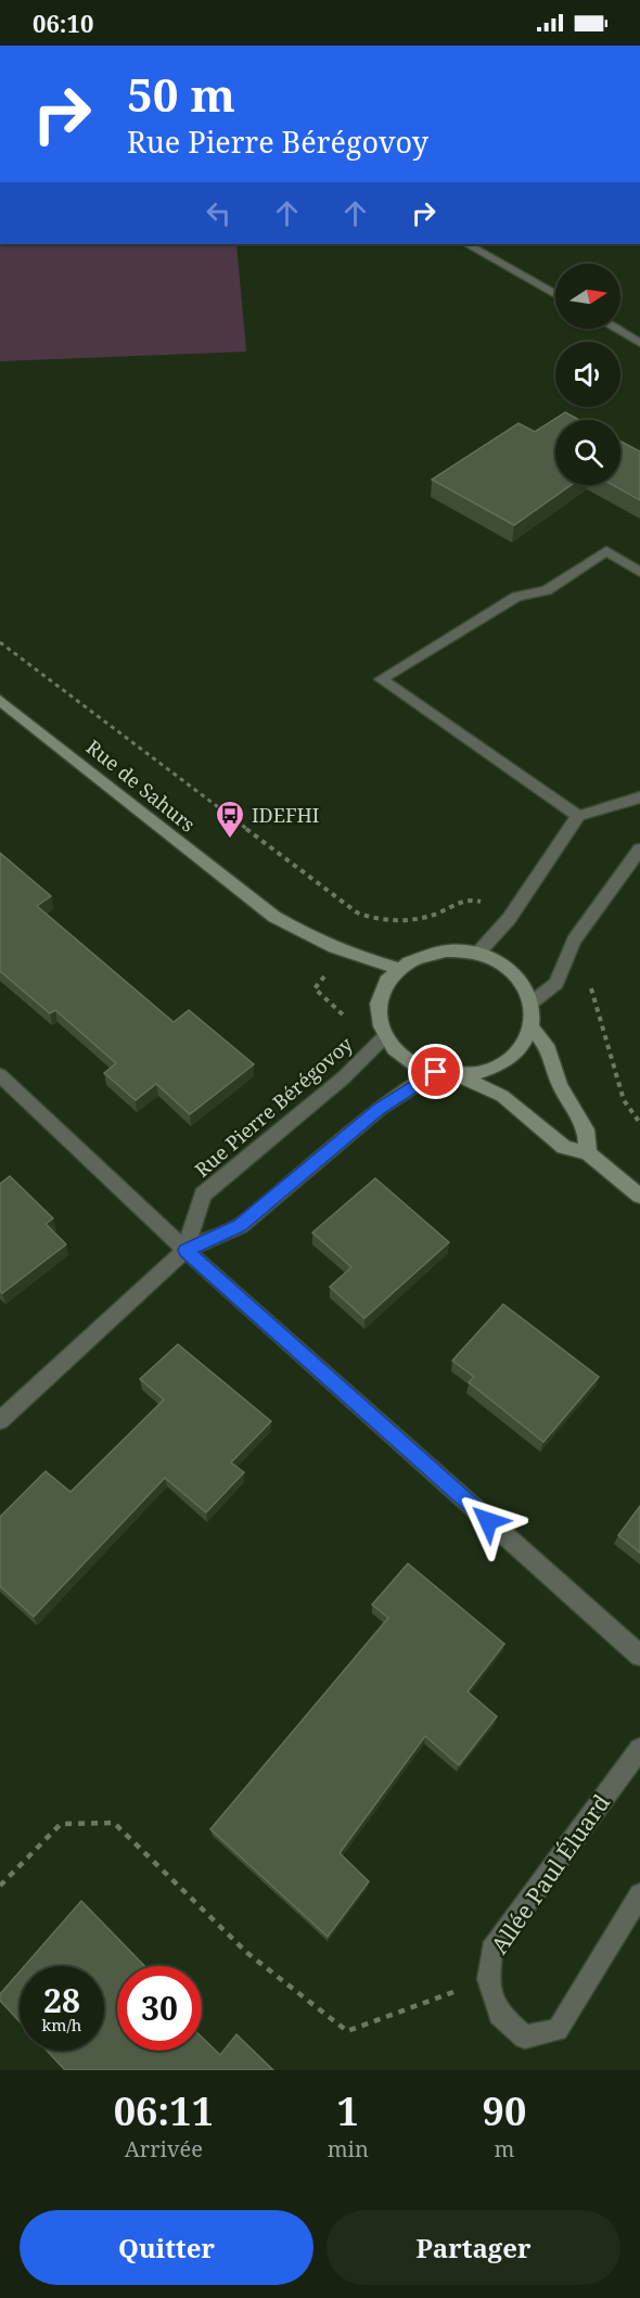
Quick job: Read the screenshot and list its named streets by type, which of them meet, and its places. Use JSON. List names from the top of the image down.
{
  "streets": {
    "street": ["Rue de Sahurs", "Rue Pierre Bérégovoy", "Allée Paul Éluard"]
  },
  "crossings": [
    ["Rue de Sahurs", "Rue Pierre Bérégovoy"]
  ],
  "places": {
    "bus stop": ["IDEFHI"]
  },
  "north": "right",
  "page": {
    "status": "06:10",
    "turn": ["50 m", "Rue Pierre Bérégovoy"],
    "speed": "28 km/h",
    "limit": "30",
    "eta": [
      "06:11",
      "Arrivée",
      "1",
      "min",
      "90",
      "m"
    ],
    "buttons": ["Quitter", "Partager"]
  }
}
